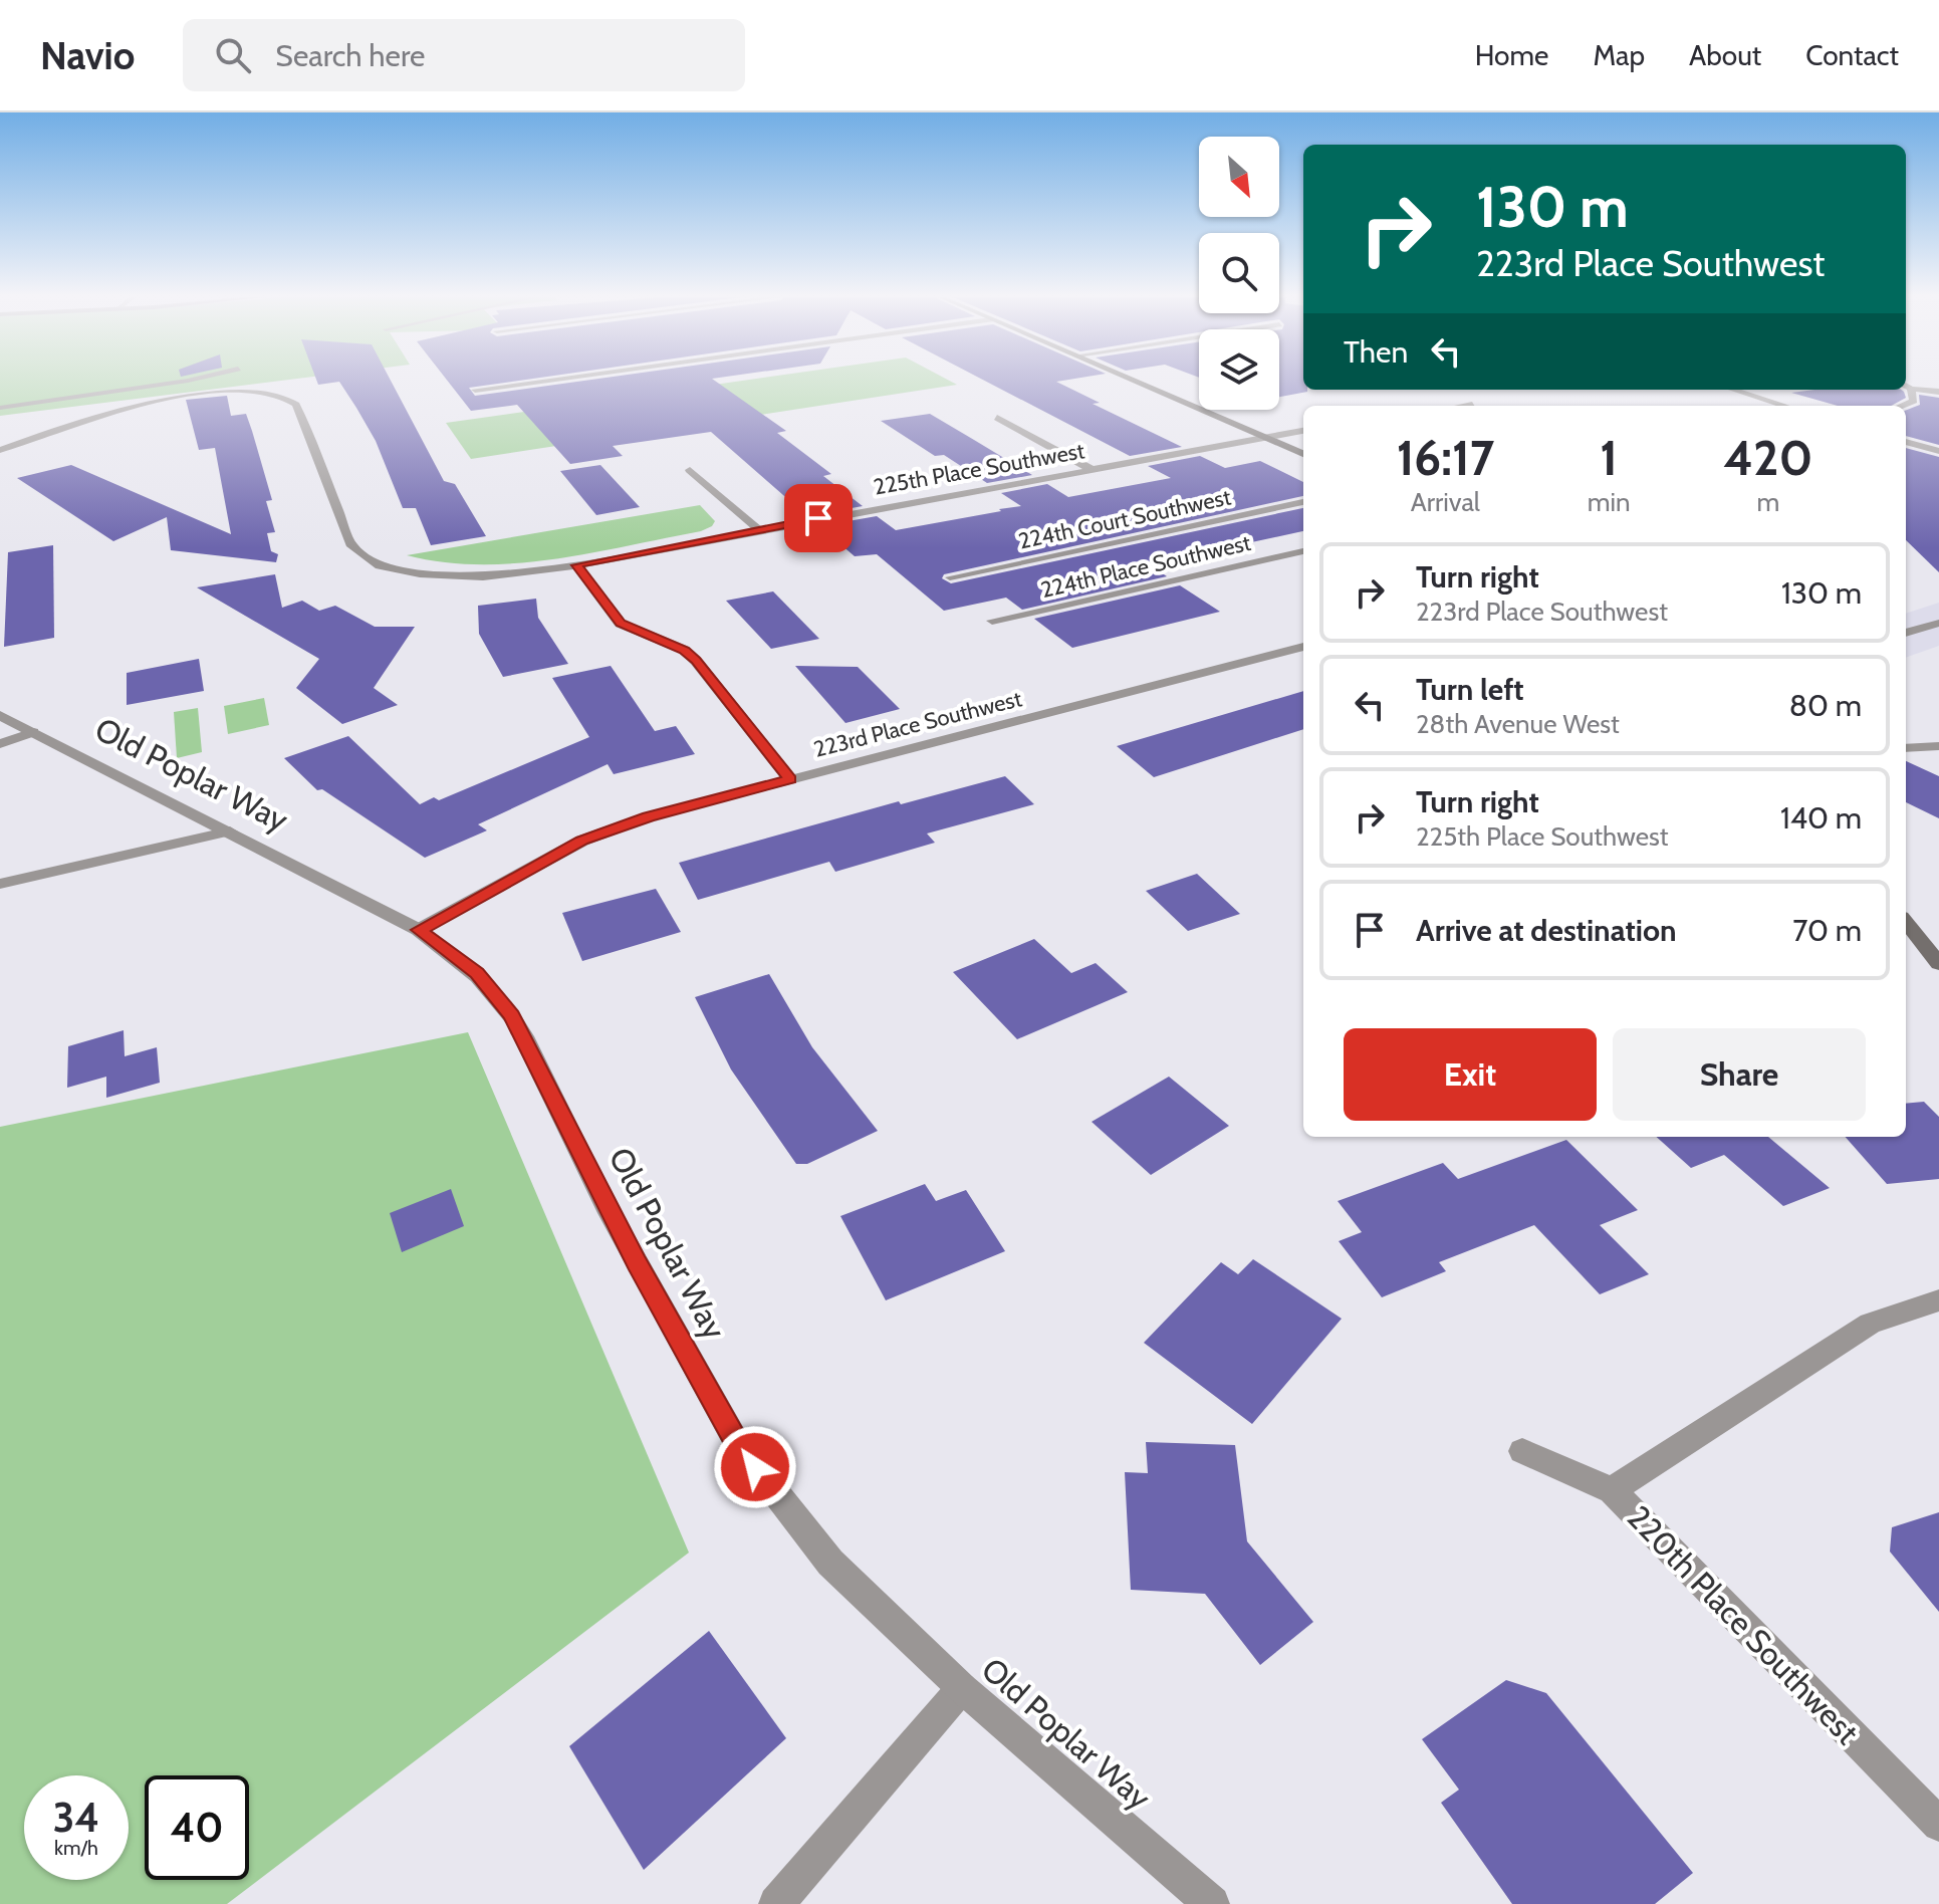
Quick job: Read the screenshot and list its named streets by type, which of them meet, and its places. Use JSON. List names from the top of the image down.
{
  "streets": {
    "street": [
      "225th Place Southwest",
      "224th Place Southwest",
      "223rd Place Southwest",
      "Old Poplar Way",
      "220th Place Southwest"
    ],
    "lane": ["224th Court Southwest"]
  },
  "crossings": [
    ["223rd Place Southwest", "Old Poplar Way"]
  ],
  "north": "bottom right",
  "page": {
    "header": "Navio",
    "search": "Search here",
    "nav": [
      "Home",
      "Map",
      "About",
      "Contact"
    ],
    "turn": ["130 m", "223rd Place Southwest"],
    "then": "Then",
    "eta": [
      "16:17",
      "Arrival",
      "1",
      "min",
      "420",
      "m"
    ],
    "list": [
      {
        "name": "Turn right",
        "note": "223rd Place Southwest",
        "value": "130 m"
      },
      {
        "name": "Turn left",
        "note": "28th Avenue West",
        "value": "80 m"
      },
      {
        "name": "Turn right",
        "note": "225th Place Southwest",
        "value": "140 m"
      },
      {
        "name": "Arrive at destination",
        "value": "70 m"
      }
    ],
    "buttons": ["Exit", "Share"],
    "speed": "34 km/h",
    "limit": "40"
  }
}
